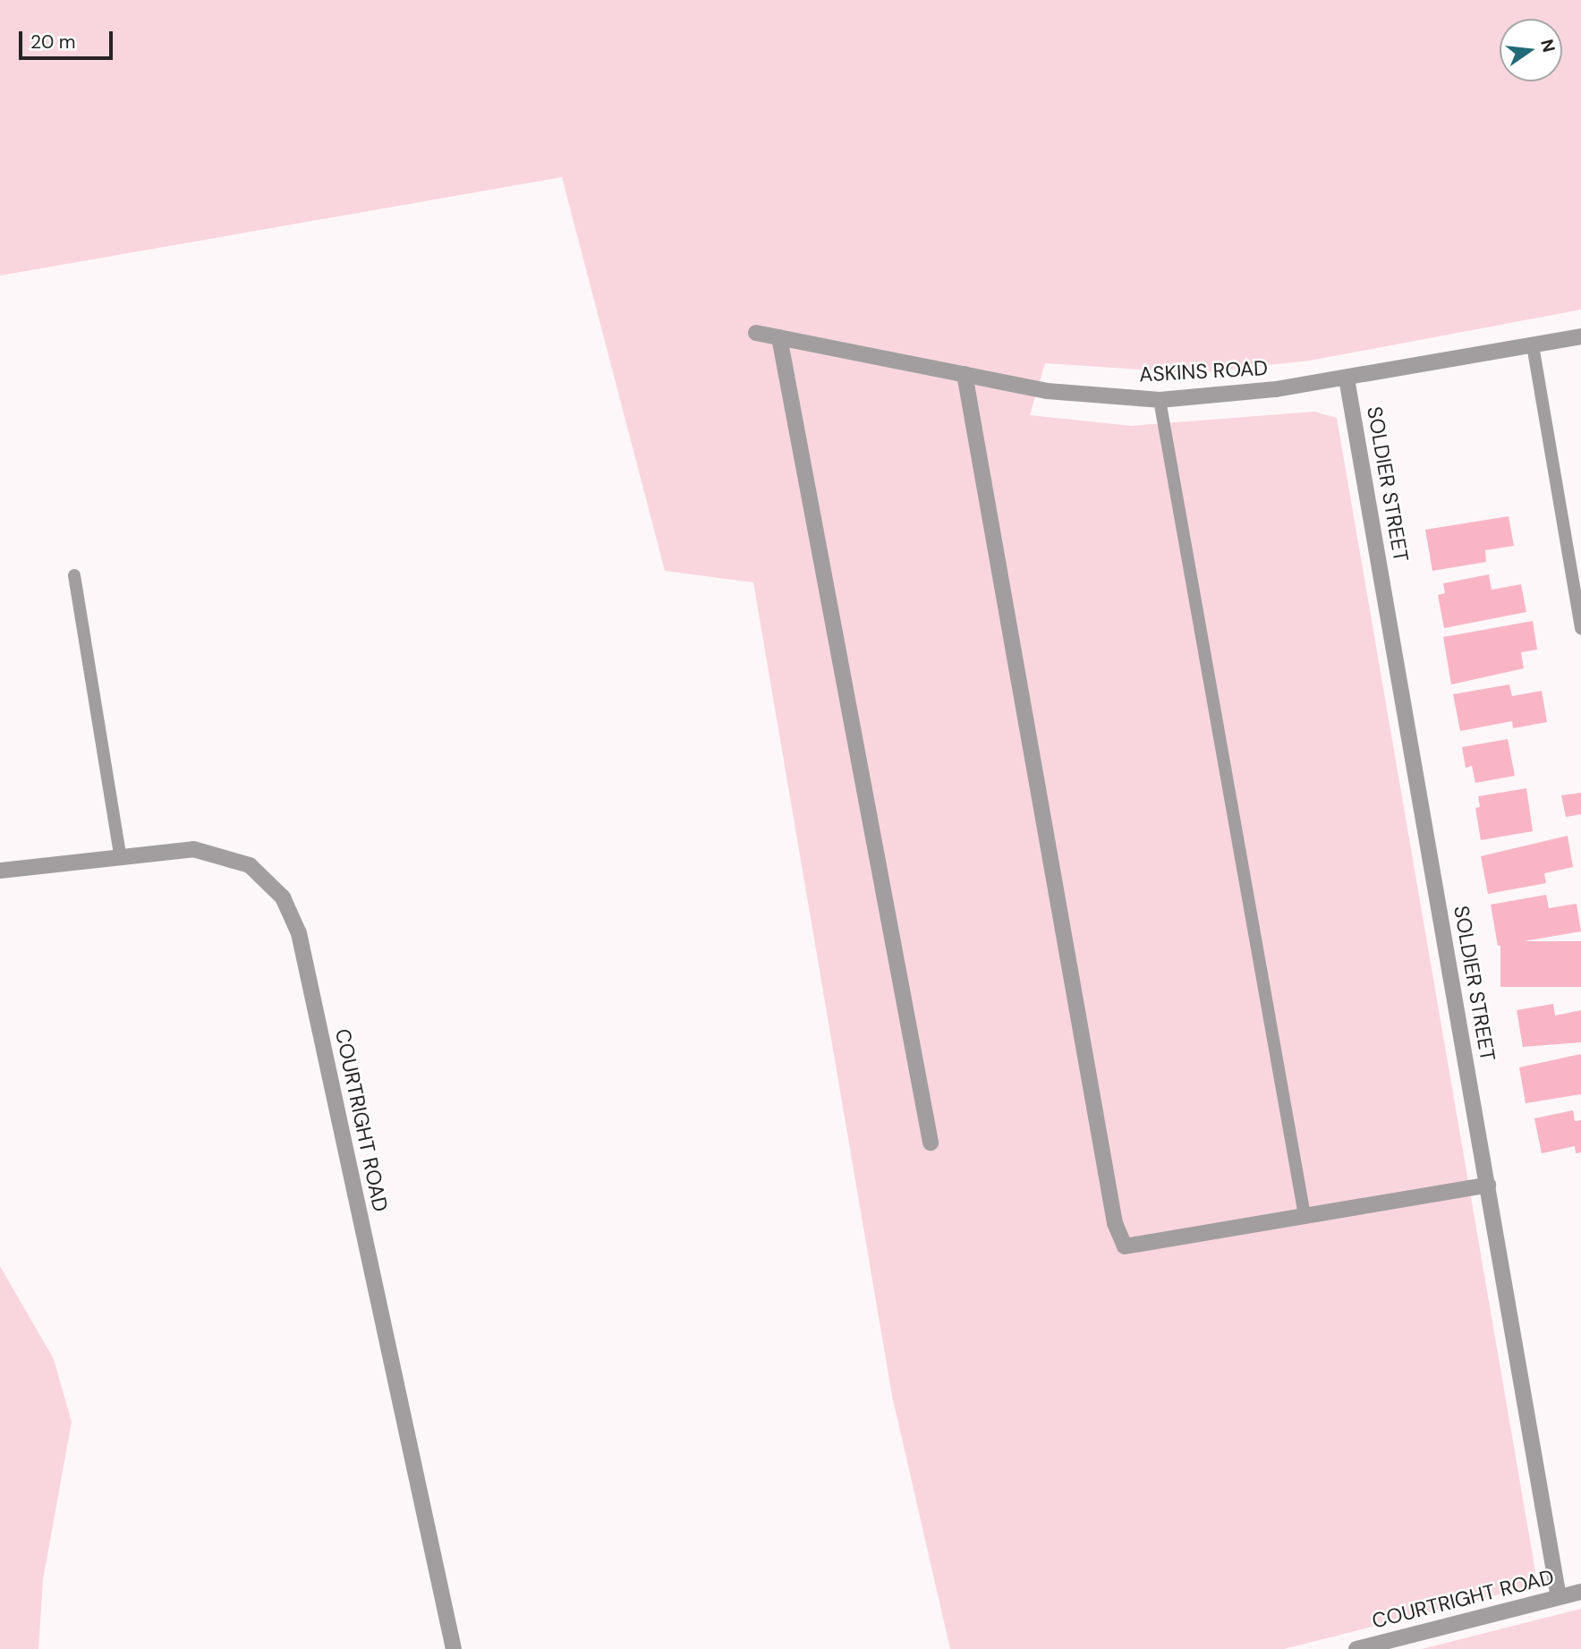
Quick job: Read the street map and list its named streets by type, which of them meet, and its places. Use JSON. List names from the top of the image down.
{
  "streets": {
    "street": ["ASKINS ROAD", "SOLDIER STREET", "COURTRIGHT ROAD"]
  },
  "crossings": [
    ["ASKINS ROAD", "SOLDIER STREET"],
    ["SOLDIER STREET", "COURTRIGHT ROAD"]
  ],
  "scale_bar": "20 m",
  "north": "right"
}
